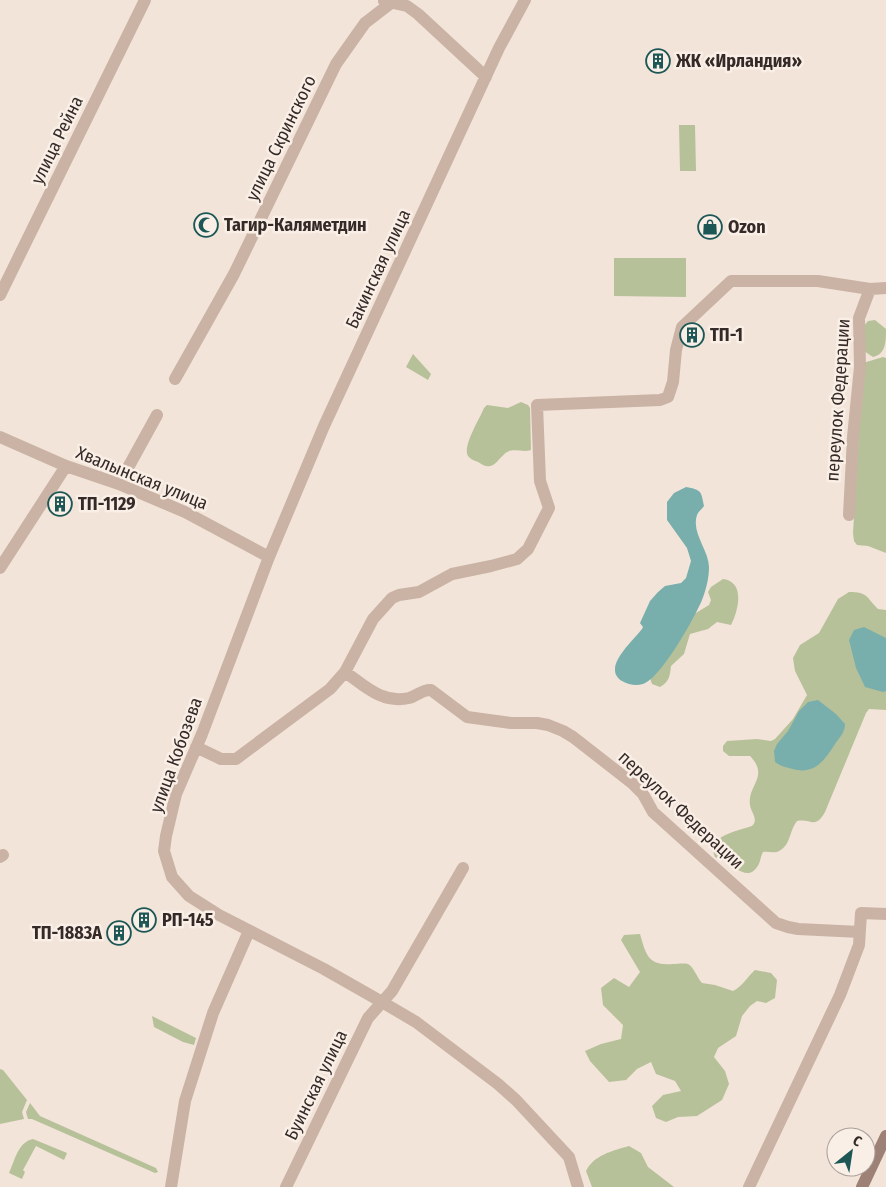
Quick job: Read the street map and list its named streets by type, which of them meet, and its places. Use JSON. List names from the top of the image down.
{
  "streets": {
    "street": [
      "улица Скринского",
      "улица Рейна",
      "Бакинская улица",
      "переулок Федерации",
      "Хвалынская улица",
      "улица Кобозева",
      "Буинская улица"
    ]
  },
  "crossings": [
    ["Бакинская улица", "Хвалынская улица"],
    ["Бакинская улица", "улица Кобозева"],
    ["Хвалынская улица", "улица Кобозева"],
    ["улица Кобозева", "Буинская улица"]
  ],
  "places": {
    "building": [
      "ЖК «Ирландия»",
      "ТП-1",
      "ТП-1129",
      "РП-145",
      "ТП-1883А"
    ],
    "mosque": ["Тагир-Каляметдин"],
    "shop": ["Ozon"]
  },
  "north": "top right"
}
